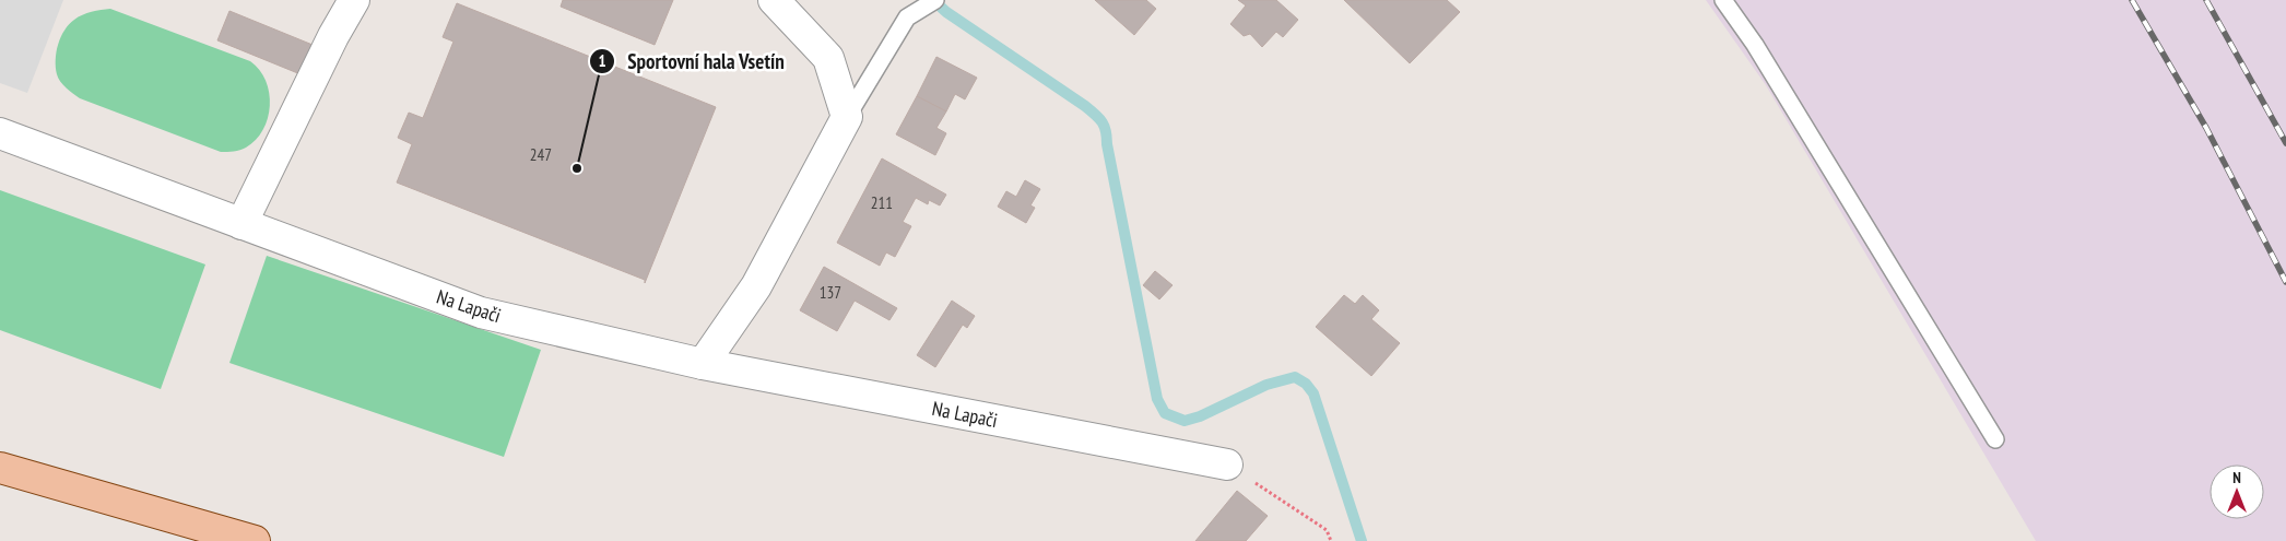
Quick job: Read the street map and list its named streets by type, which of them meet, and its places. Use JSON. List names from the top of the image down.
{
  "streets": {
    "street": ["Na Lapači"]
  },
  "places": ["Sportovní hala Vsetín"],
  "house_numbers": ["247", "211", "137"],
  "north": "top"
}
